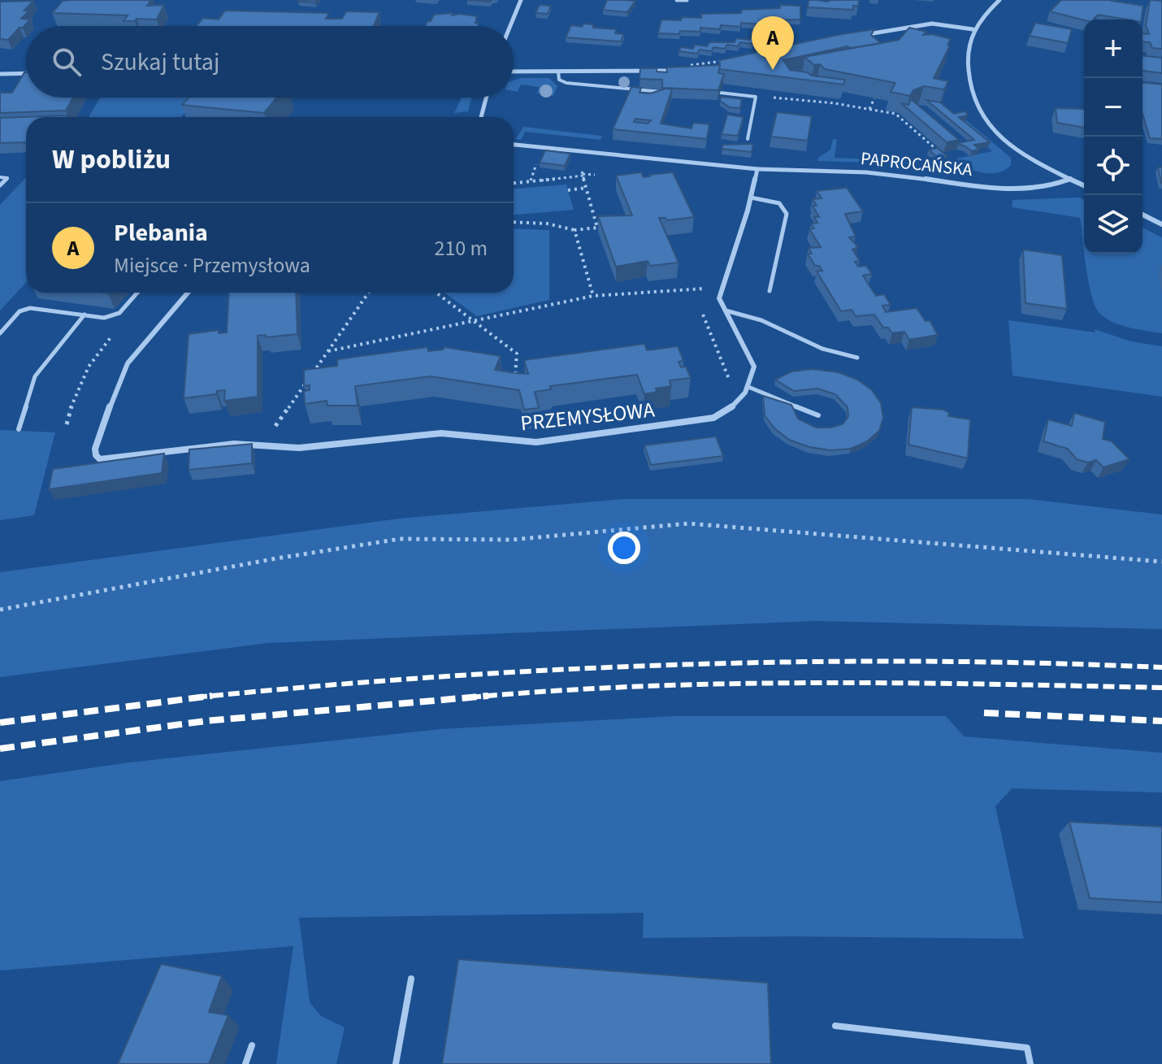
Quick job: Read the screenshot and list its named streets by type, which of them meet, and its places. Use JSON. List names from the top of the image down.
{
  "streets": {
    "street": ["PAPROCAŃSKA", "PRZEMYSŁOWA"]
  },
  "page": {
    "pins": "A",
    "map_buttons": ["+", "−"],
    "search": "Szukaj tutaj",
    "heading": "W pobliżu",
    "list": [
      {
        "mark": "A",
        "name": "Plebania",
        "note": "Miejsce · Przemysłowa",
        "value": "210 m"
      }
    ]
  }
}
